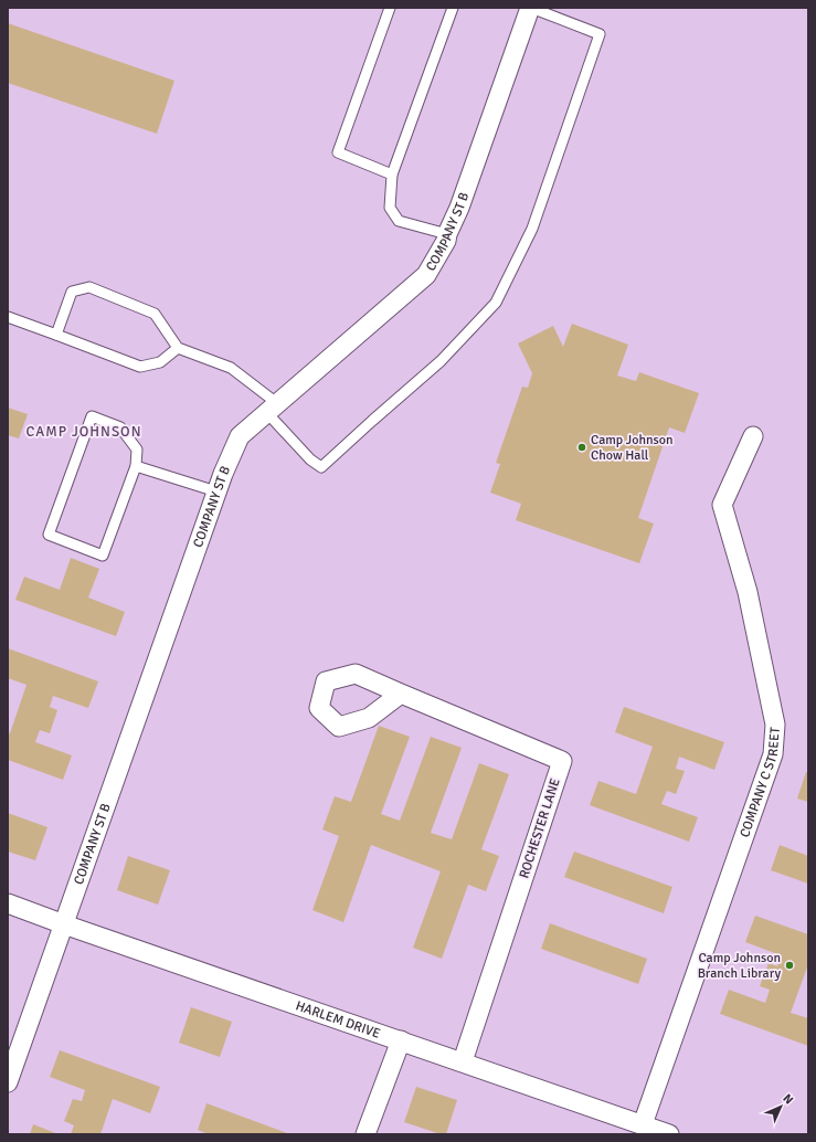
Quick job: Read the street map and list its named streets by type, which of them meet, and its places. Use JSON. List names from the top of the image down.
{
  "streets": {
    "street": [
      "COMPANY ST B",
      "COMPANY C STREET",
      "ROCHESTER LANE",
      "HARLEM DRIVE"
    ]
  },
  "crossings": [
    ["COMPANY ST B", "HARLEM DRIVE"],
    ["COMPANY C STREET", "HARLEM DRIVE"],
    ["ROCHESTER LANE", "HARLEM DRIVE"]
  ],
  "districts": ["CAMP JOHNSON"],
  "places": ["Camp Johnson Chow Hall", "Camp Johnson Branch Library"],
  "north": "top right"
}
